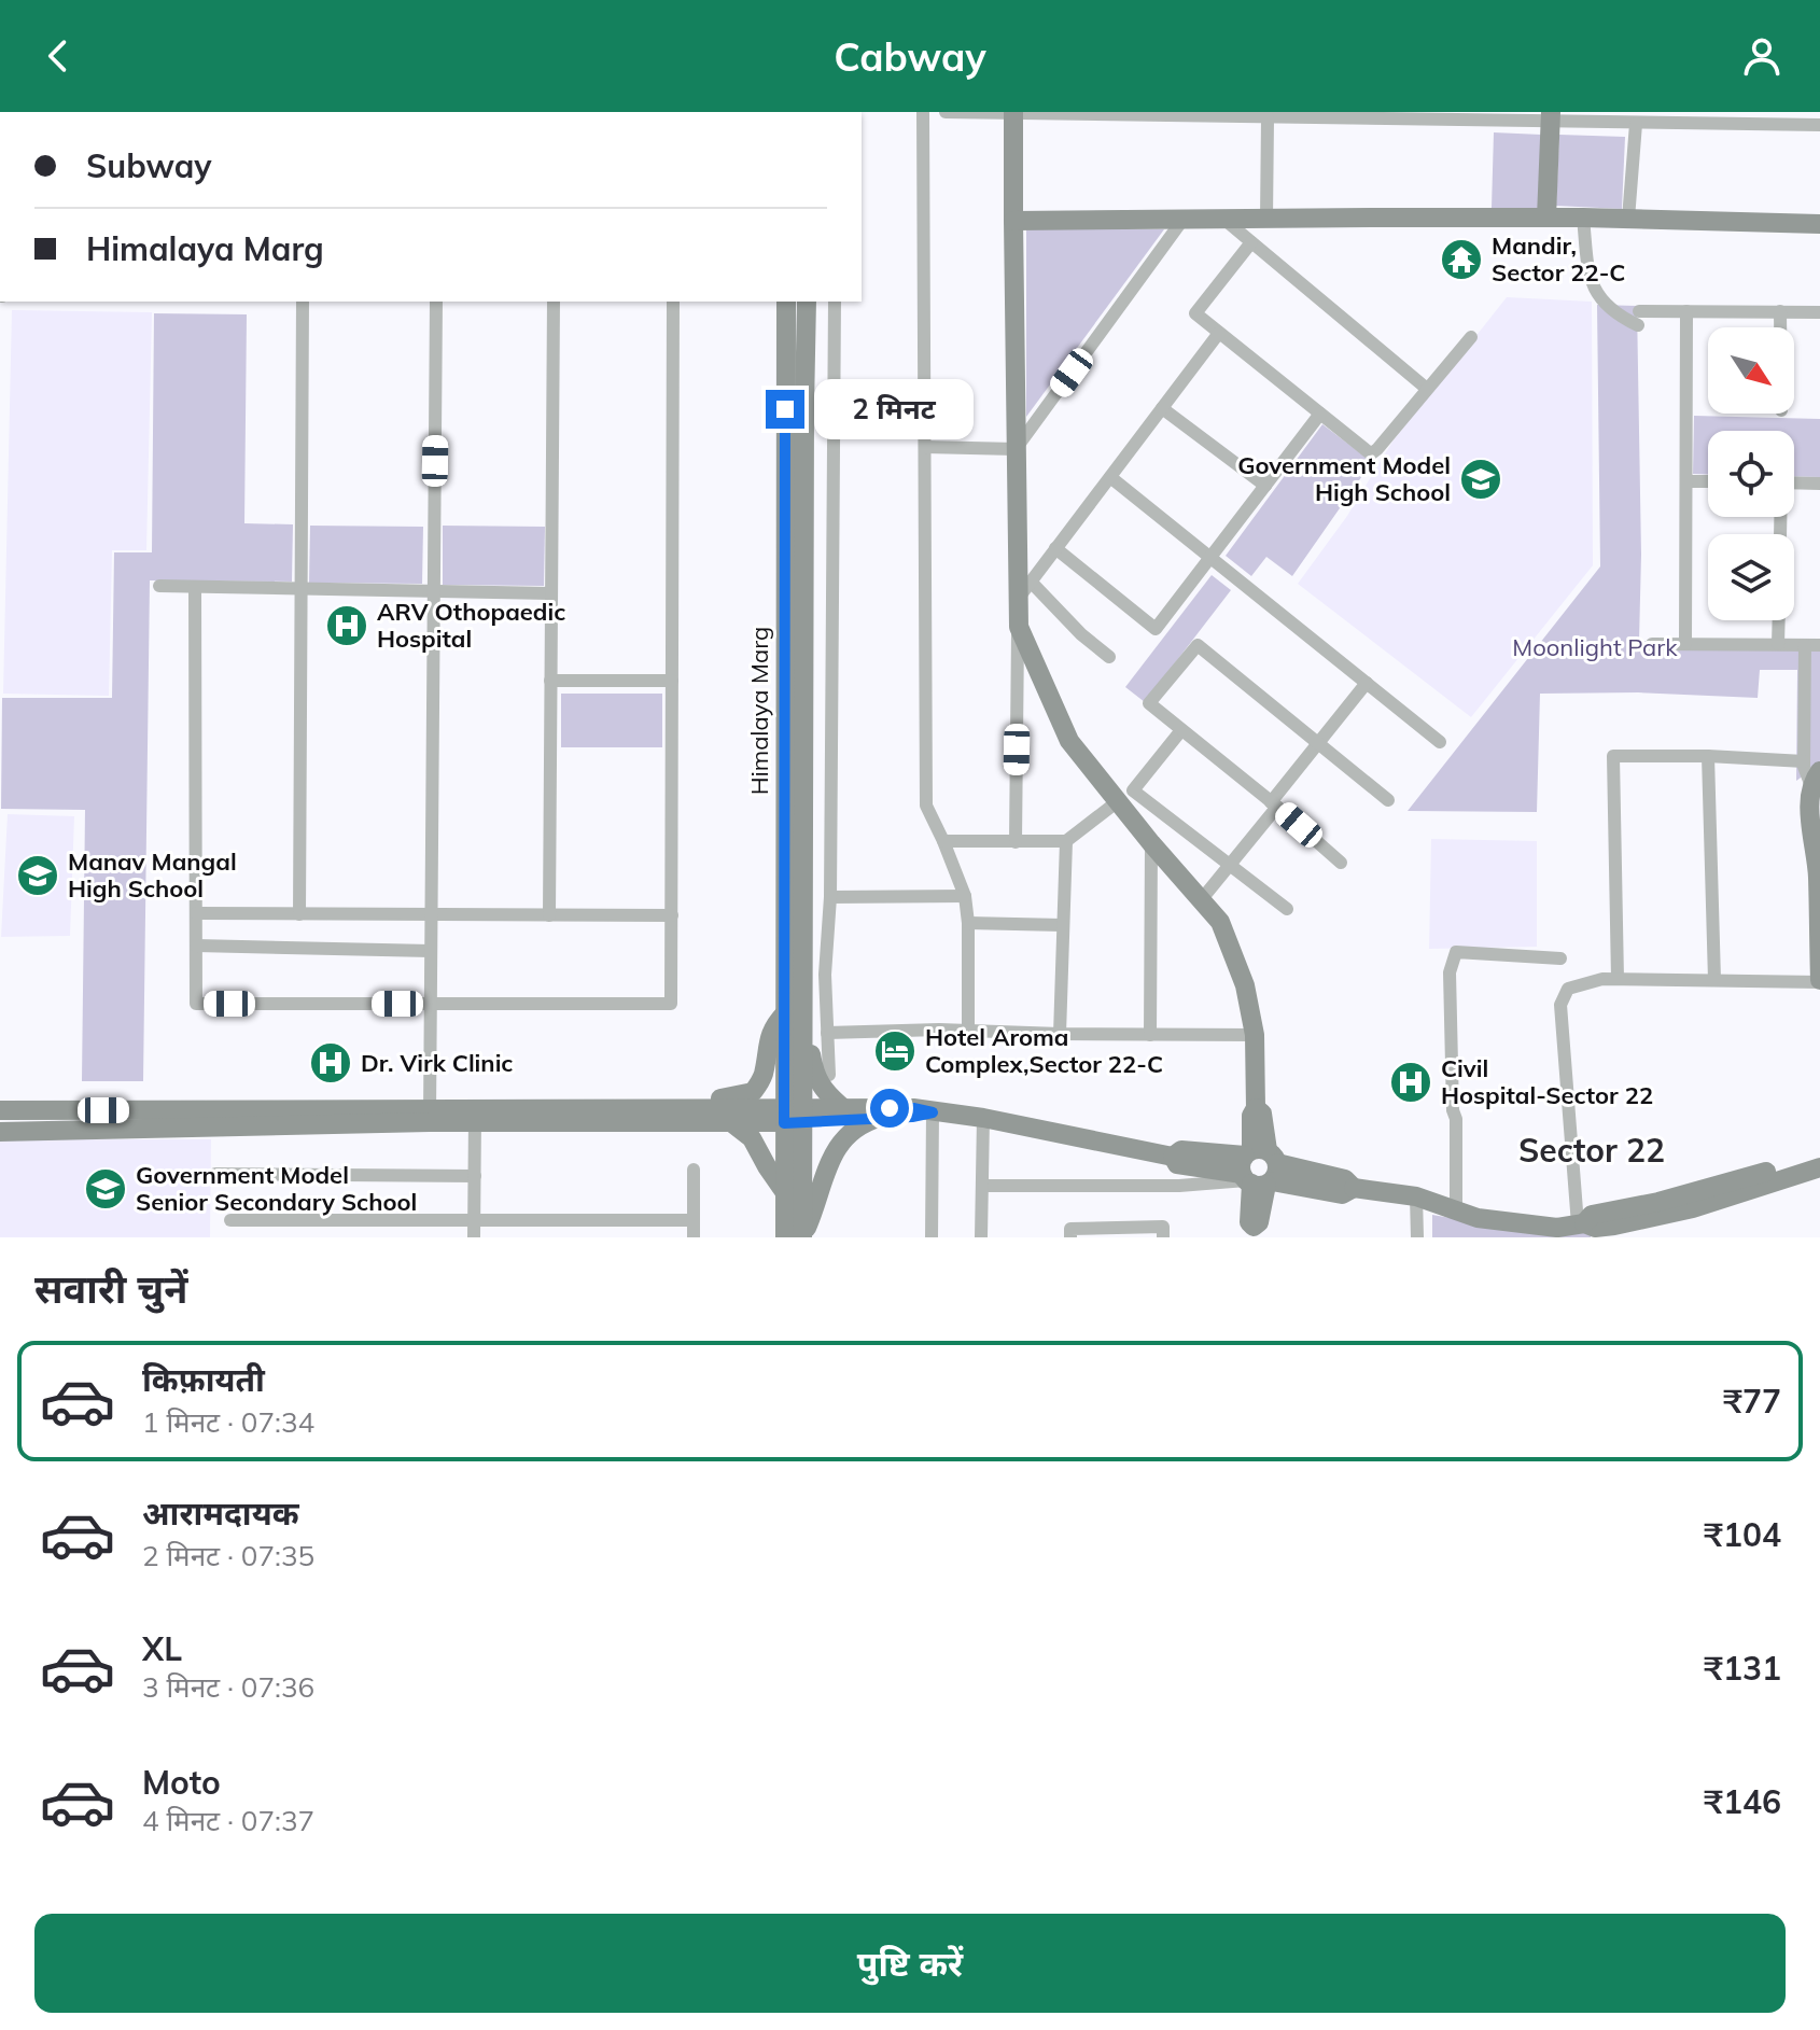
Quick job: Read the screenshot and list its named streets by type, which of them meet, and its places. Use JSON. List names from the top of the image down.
{
  "streets": {
    "street": ["Himalaya Marg"]
  },
  "districts": ["Sector 22"],
  "parks": ["Moonlight Park"],
  "places": {
    "temple": ["Mandir, Sector 22-C"],
    "school or university": ["Government Model High School", "Manav Mangal High School", "Government Model Senior Secondary School"],
    "hospital": ["ARV Othopaedic Hospital", "Dr. Virk Clinic", "Civil Hospital-Sector 22"],
    "hotel": ["Hotel Aroma Complex,Sector 22-C"]
  },
  "north": "bottom right",
  "page": {
    "header": "Cabway",
    "banner": ["Subway", "Himalaya Marg"],
    "bubble": "2 मिनट",
    "heading": "सवारी चुनें",
    "list": [
      {
        "name": "किफ़ायती",
        "note": "1 मिनट · 07:34",
        "value": "₹77"
      },
      {
        "name": "आरामदायक",
        "note": "2 मिनट · 07:35",
        "value": "₹104"
      },
      {
        "name": "XL",
        "note": "3 मिनट · 07:36",
        "value": "₹131"
      },
      {
        "name": "Moto",
        "note": "4 मिनट · 07:37",
        "value": "₹146"
      }
    ],
    "buttons": "पुष्टि करें"
  }
}
